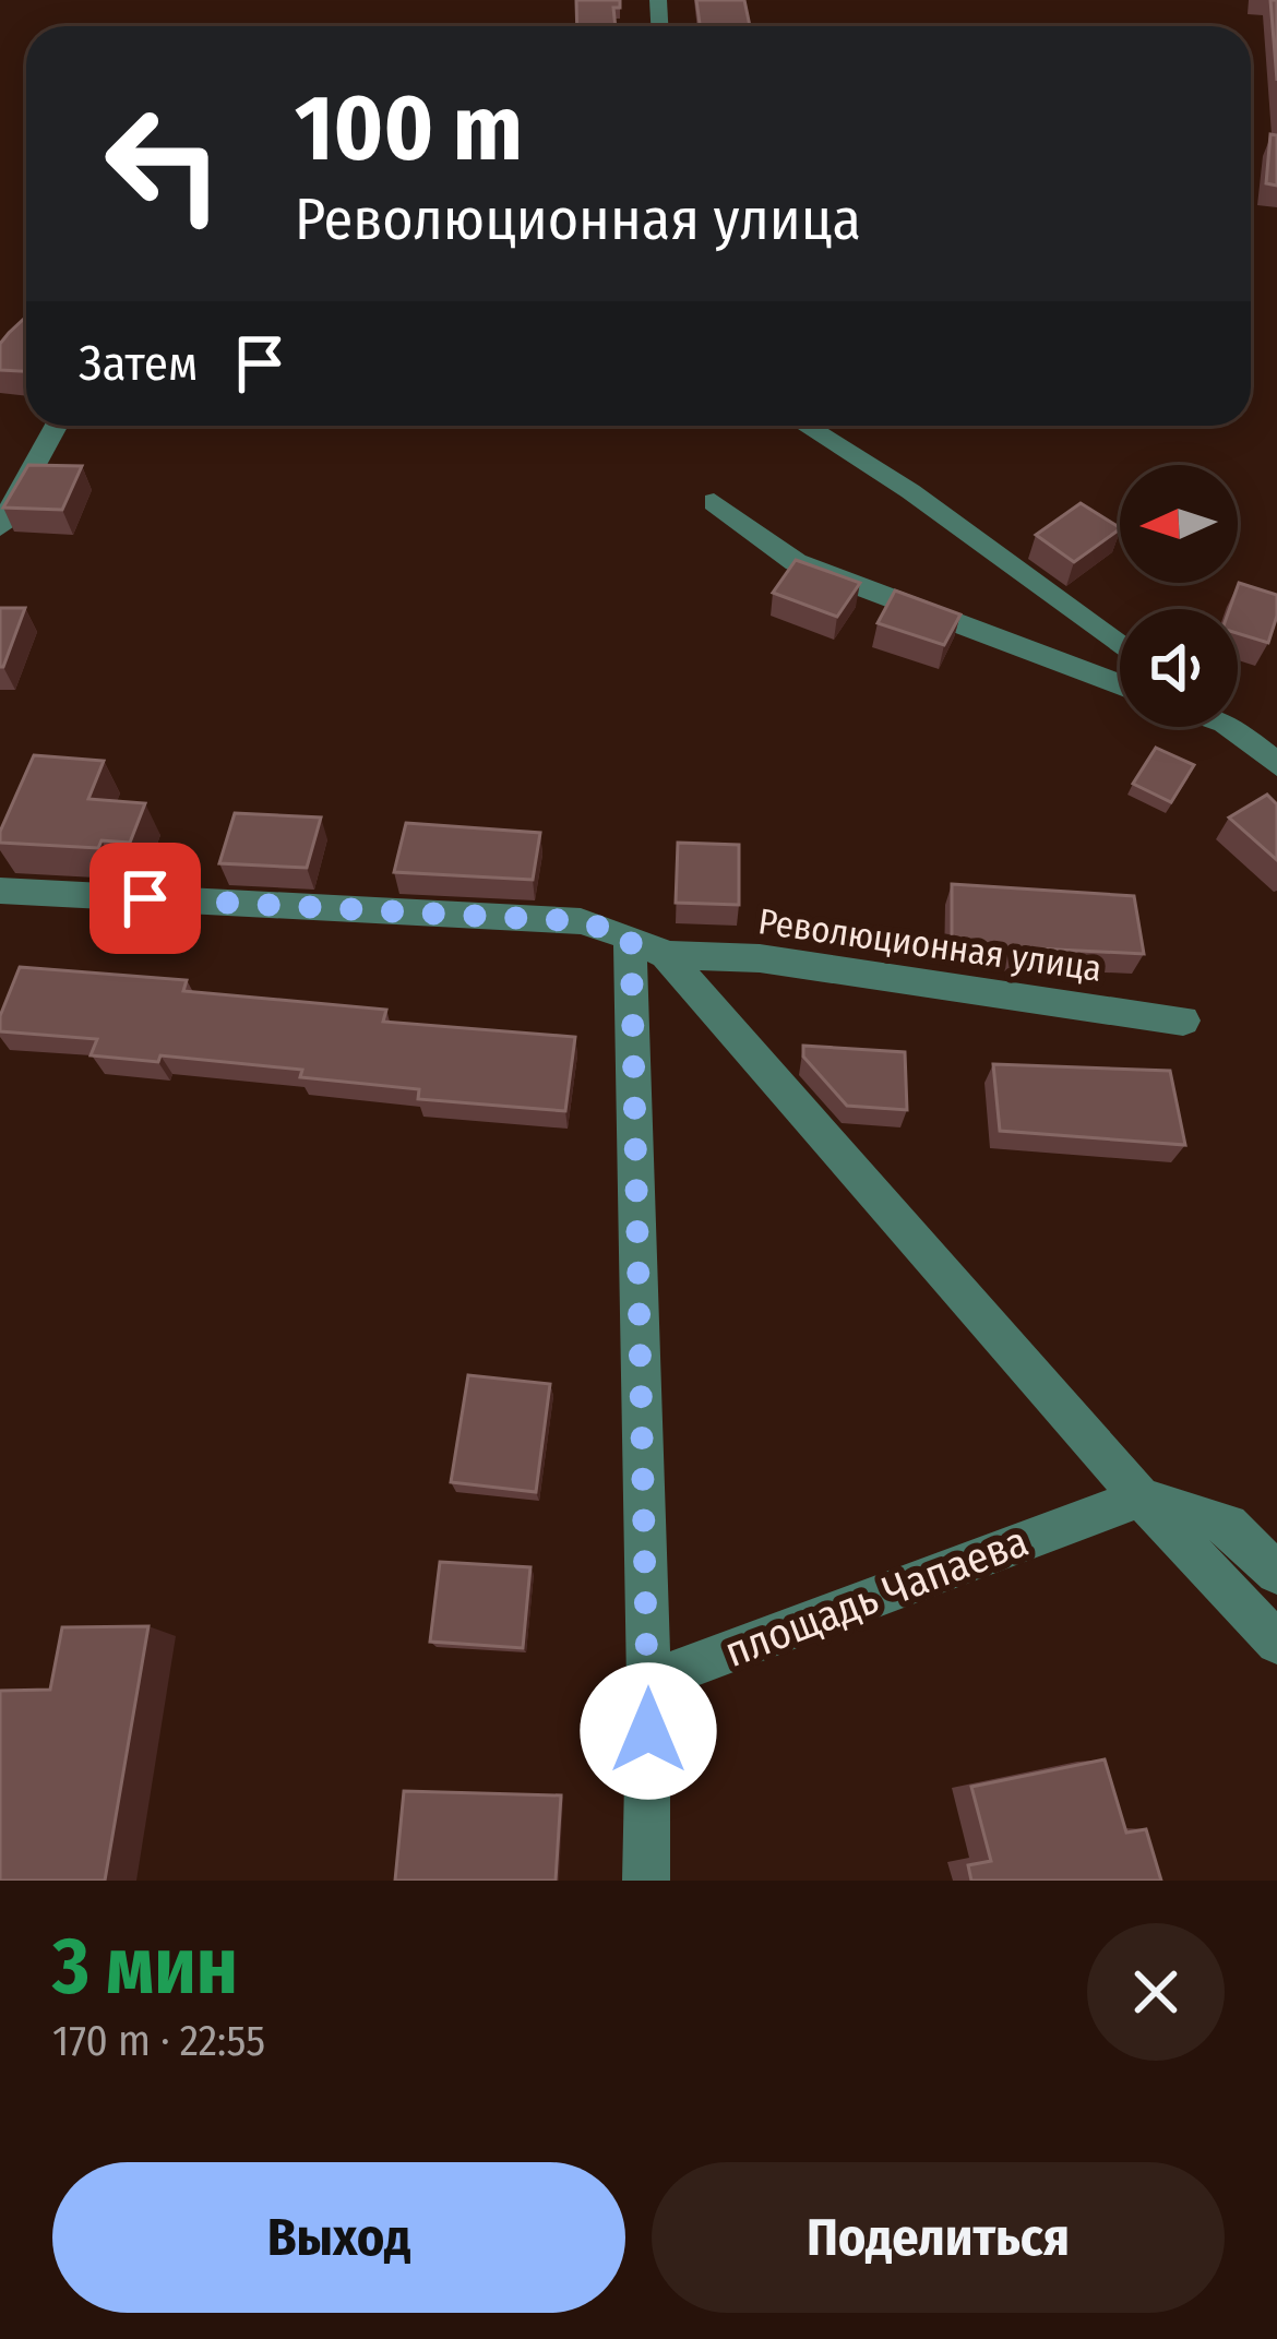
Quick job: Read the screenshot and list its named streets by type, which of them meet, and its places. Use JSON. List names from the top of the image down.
{
  "streets": {
    "street": ["Революционная улица", "площадь Чапаева"]
  },
  "north": "left",
  "page": {
    "turn": ["100 m", "Революционная улица"],
    "then": "Затем",
    "heading": ["3 мин", "170 m · 22:55"],
    "buttons": ["Выход", "Поделиться"]
  }
}
